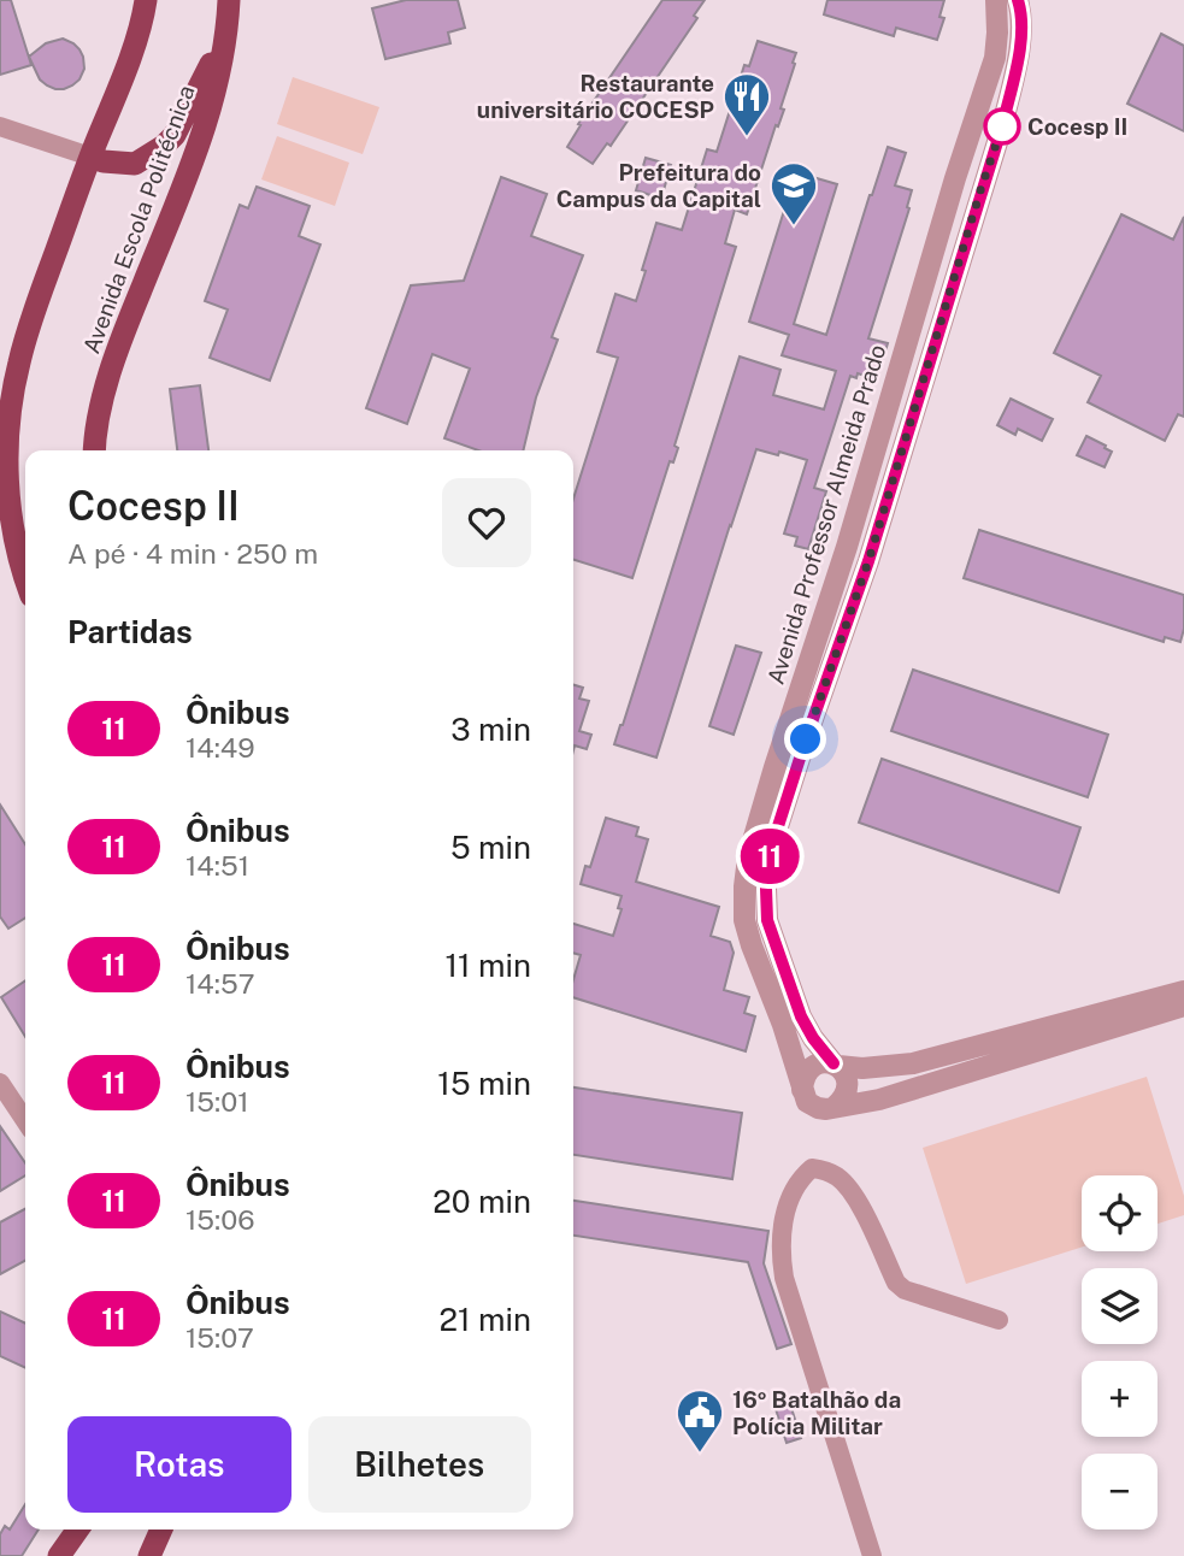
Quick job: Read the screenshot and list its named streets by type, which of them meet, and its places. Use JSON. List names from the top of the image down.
{
  "streets": {
    "highway": ["Avenida Escola Politécnica"],
    "street": ["Avenida Professor Almeida Prado"]
  },
  "places": {
    "other": ["Cocesp II"],
    "restaurant": ["Restaurante universitário COCESP"],
    "school or university": ["Prefeitura do Campus da Capital"],
    "public building": ["16º Batalhão da Polícia Militar"]
  },
  "lines": ["bus line 11"],
  "page": {
    "on_map": "11",
    "heading": [
      ["Cocesp II", "A pé · 4 min · 250 m"],
      "Partidas"
    ],
    "list": [
      {
        "mark": "11",
        "name": "Ônibus",
        "note": "14:49",
        "value": "3 min"
      },
      {
        "mark": "11",
        "name": "Ônibus",
        "note": "14:51",
        "value": "5 min"
      },
      {
        "mark": "11",
        "name": "Ônibus",
        "note": "14:57",
        "value": "11 min"
      },
      {
        "mark": "11",
        "name": "Ônibus",
        "note": "15:01",
        "value": "15 min"
      },
      {
        "mark": "11",
        "name": "Ônibus",
        "note": "15:06",
        "value": "20 min"
      },
      {
        "mark": "11",
        "name": "Ônibus",
        "note": "15:07",
        "value": "21 min"
      }
    ],
    "map_buttons": ["+", "−"],
    "buttons": ["Rotas", "Bilhetes"]
  }
}
